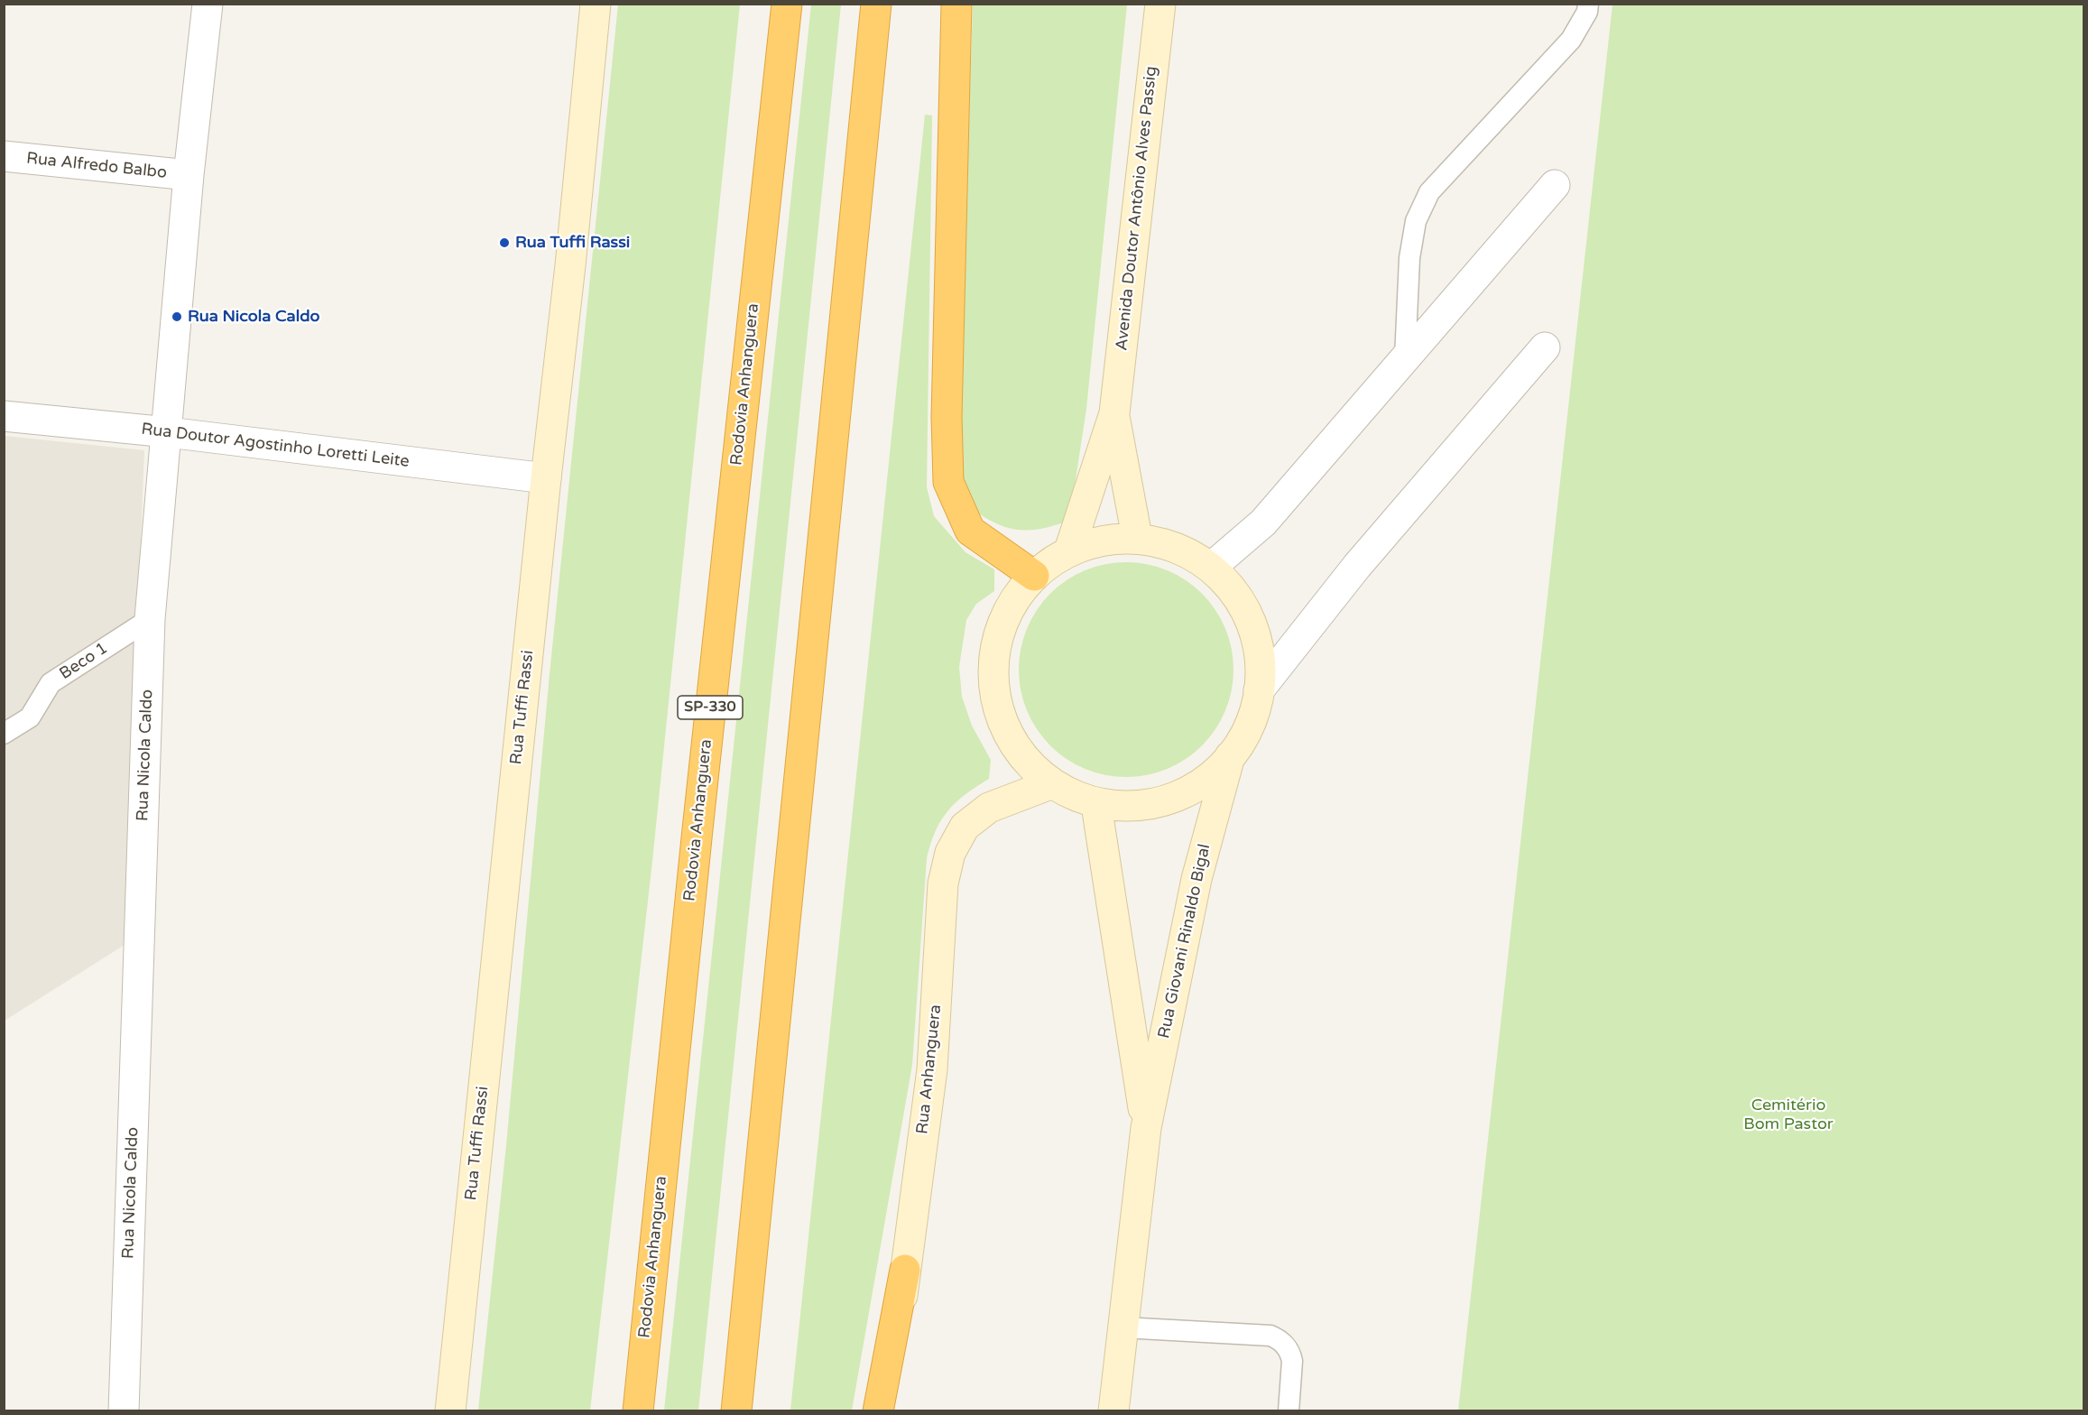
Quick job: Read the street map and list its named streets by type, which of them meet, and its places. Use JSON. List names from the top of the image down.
{
  "streets": {
    "highway": ["Rodovia Anhanguera", "SP-330"],
    "street": [
      "Rua Alfredo Balbo",
      "Avenida Doutor Antônio Alves Passig",
      "Rua Doutor Agostinho Loretti Leite",
      "Rua Tuffi Rassi",
      "Rua Nicola Caldo",
      "Rua Giovani Rinaldo Bigal",
      "Rua Anhanguera"
    ],
    "lane": ["Beco 1"]
  },
  "crossings": [
    ["Rua Alfredo Balbo", "Rua Nicola Caldo"],
    ["Rua Doutor Agostinho Loretti Leite", "Rua Tuffi Rassi"],
    ["Rua Doutor Agostinho Loretti Leite", "Rua Nicola Caldo"],
    ["Beco 1", "Rua Nicola Caldo"]
  ],
  "parks": ["Cemitério Bom Pastor"],
  "places": ["Rua Tuffi Rassi", "Rua Nicola Caldo"]
}
